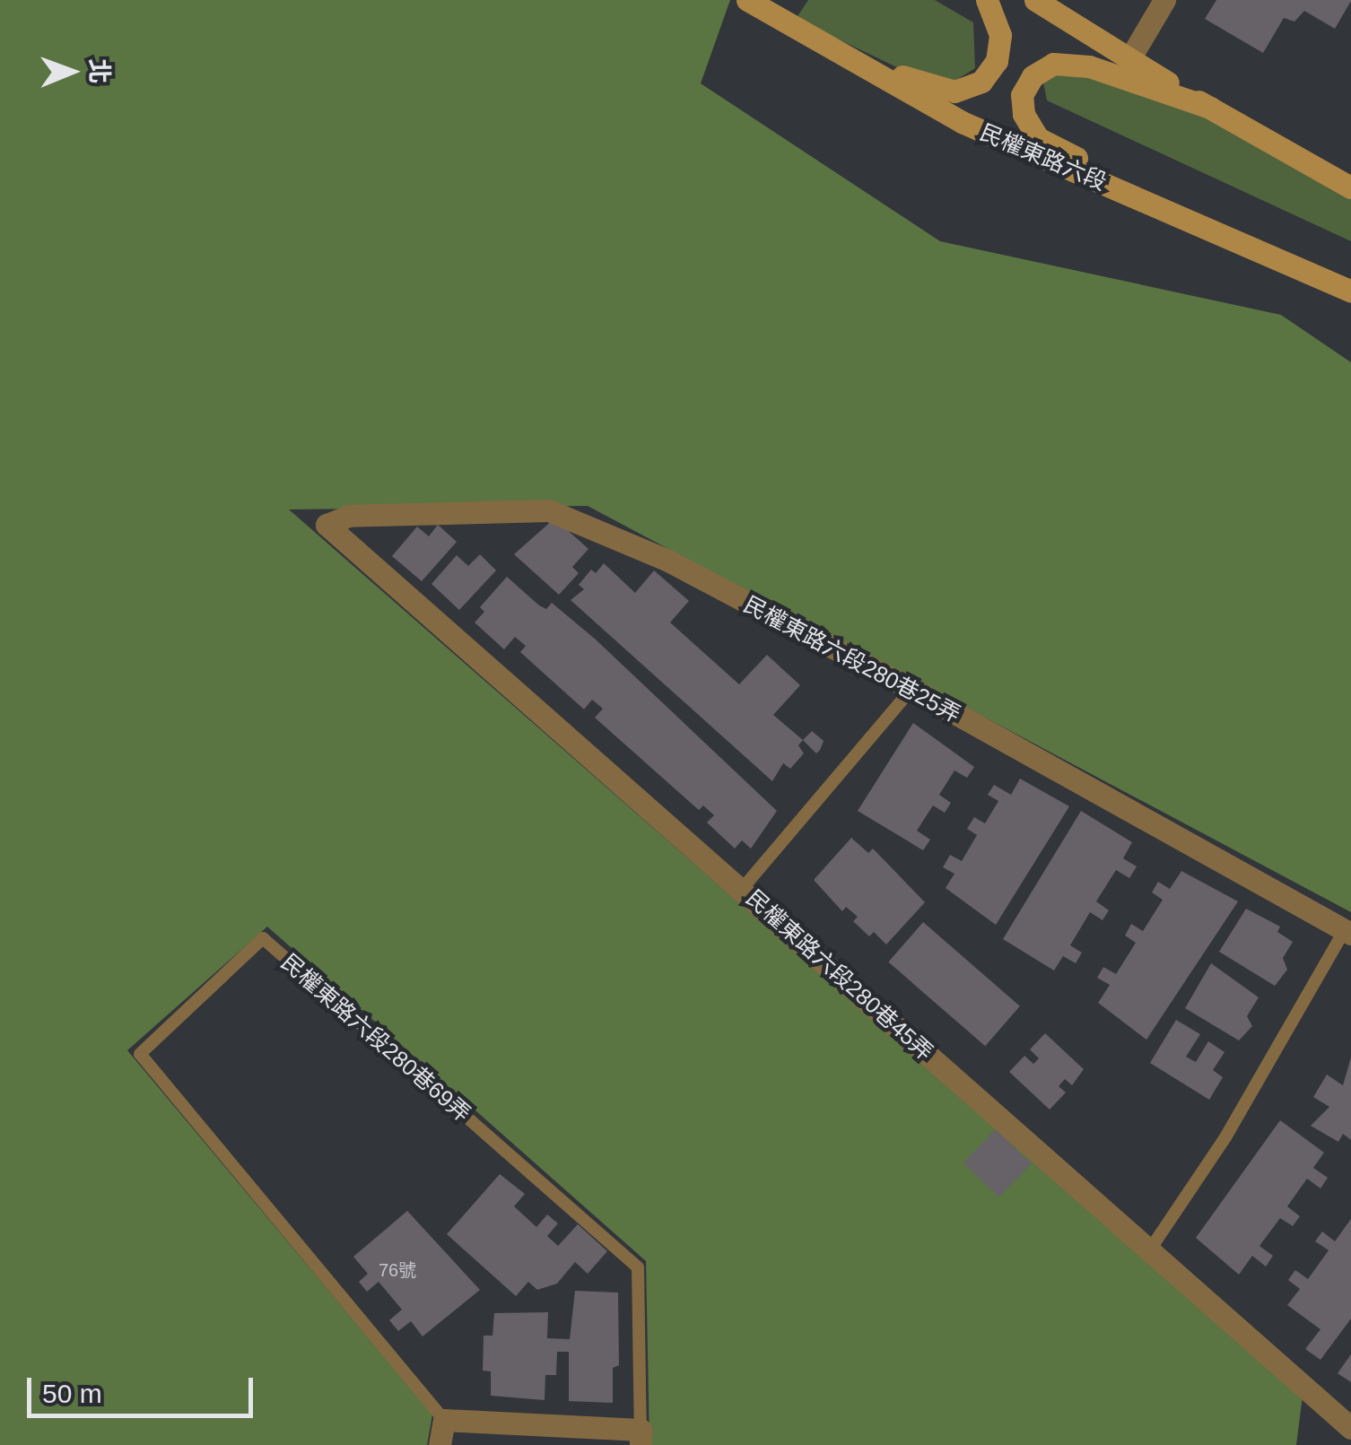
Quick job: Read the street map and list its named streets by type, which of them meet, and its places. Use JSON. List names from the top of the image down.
{
  "streets": {
    "main road": ["民權東路六段"],
    "street": ["民權東路六段280巷25弄", "民權東路六段280巷45弄"],
    "lane": ["民權東路六段280巷69弄"]
  },
  "crossings": [
    ["民權東路六段280巷25弄", "民權東路六段280巷45弄"]
  ],
  "house_numbers": ["76號"],
  "scale_bar": "50 m",
  "north": "right"
}
